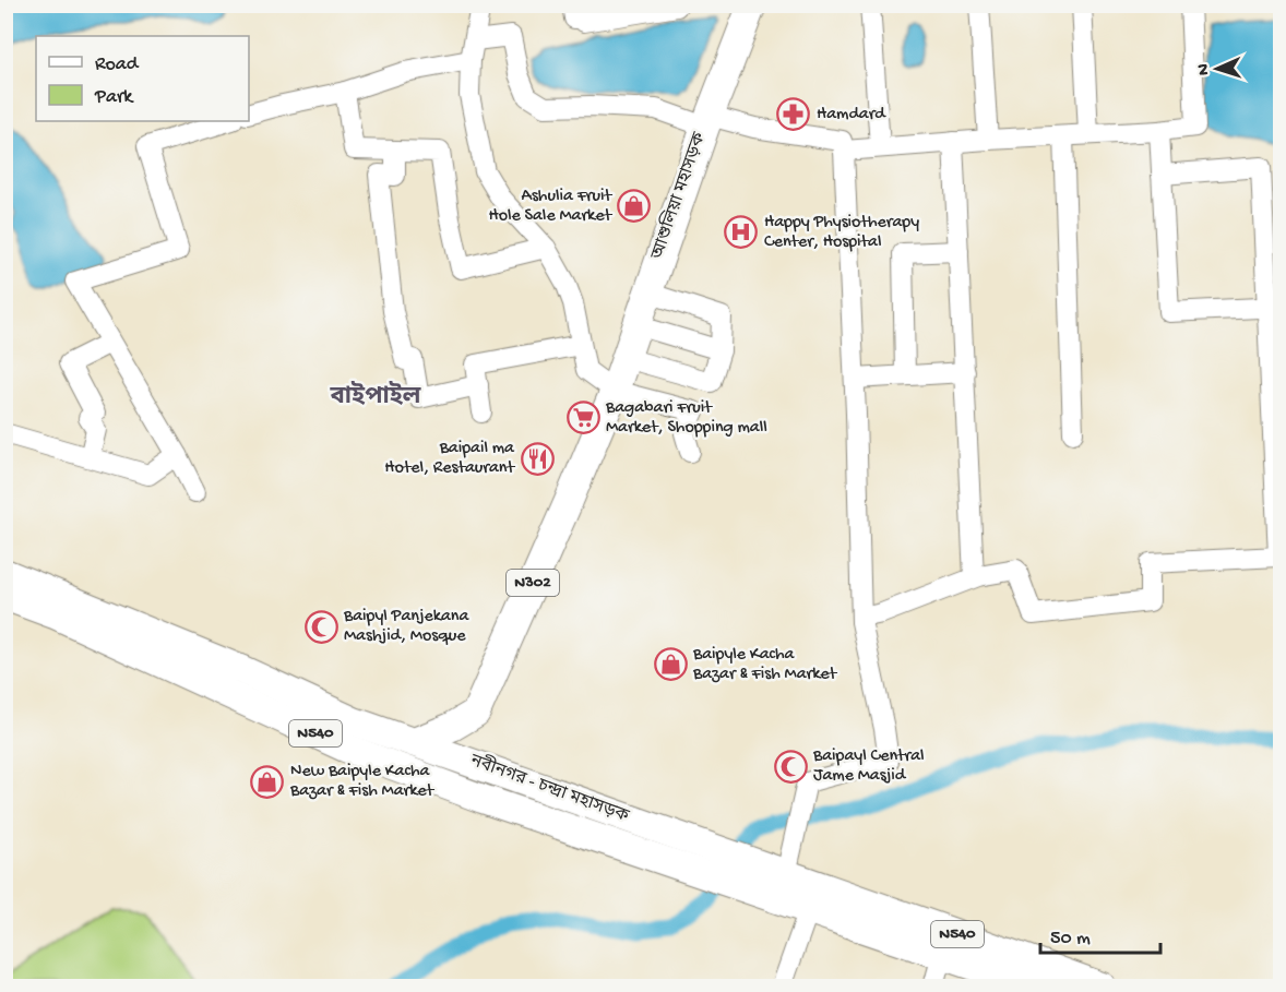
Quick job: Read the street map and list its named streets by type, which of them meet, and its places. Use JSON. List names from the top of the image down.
{
  "streets": {
    "highway": [
      "আশুলিয়া মহাসড়ক",
      "N302",
      "N540",
      "নবীনগর - চন্দ্রা মহাসড়ক"
    ]
  },
  "crossings": [
    ["আশুলিয়া মহাসড়ক", "N302"],
    ["N302", "নবীনগর - চন্দ্রা মহাসড়ক"]
  ],
  "districts": ["বাইপাইল"],
  "places": {
    "pharmacy": ["Hamdard"],
    "shop": ["Ashulia Fruit Hole Sale Market", "Baipyle Kacha Bazar & Fish Market", "New Baipyle Kacha Bazar & Fish Market"],
    "hospital": ["Happy Physiotherapy Center, Hospital"],
    "supermarket": ["Bagabari Fruit Market, Shopping mall"],
    "restaurant": ["Baipail ma Hotel, Restaurant"],
    "mosque": ["Baipyl Panjekana Mashjid, Mosque", "Baipayl Central Jame Masjid"]
  },
  "legend": ["Road", "Park"],
  "scale_bar": "50 m",
  "north": "left"
}
